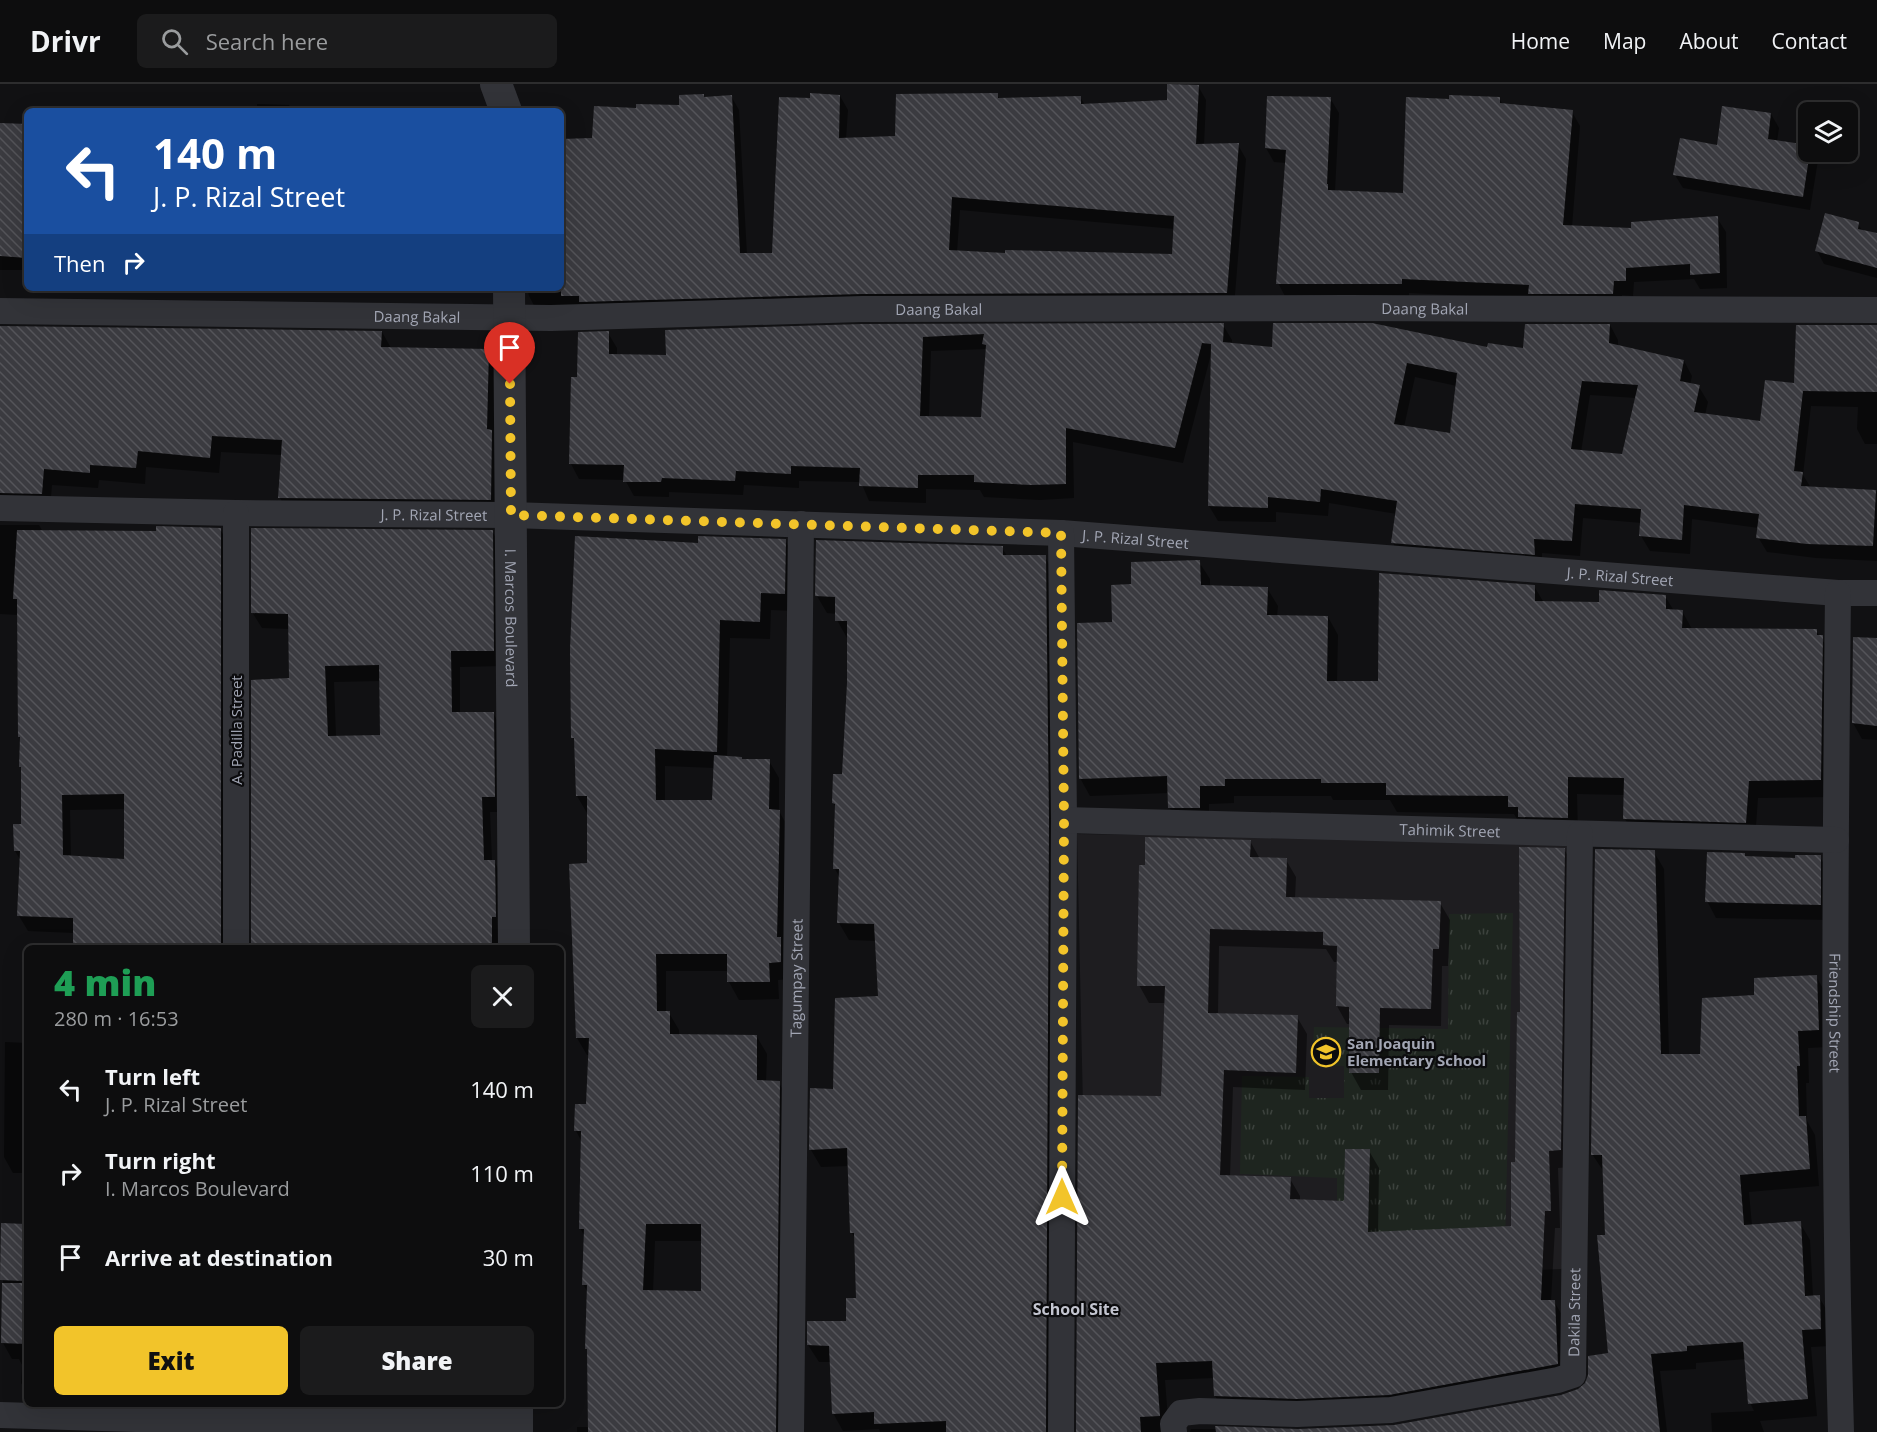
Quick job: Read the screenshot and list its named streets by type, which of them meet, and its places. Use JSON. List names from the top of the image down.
{
  "streets": {
    "street": [
      "Daang Bakal",
      "J. P. Rizal Street",
      "I. Marcos Boulevard",
      "A. Padilla Street",
      "Tahimik Street",
      "Tagumpay Street",
      "Friendship Street",
      "Dakila Street"
    ]
  },
  "crossings": [
    ["Daang Bakal", "I. Marcos Boulevard"],
    ["J. P. Rizal Street", "I. Marcos Boulevard"],
    ["J. P. Rizal Street", "A. Padilla Street"],
    ["J. P. Rizal Street", "Tagumpay Street"],
    ["J. P. Rizal Street", "Friendship Street"],
    ["Tahimik Street", "Friendship Street"],
    ["Tahimik Street", "Dakila Street"]
  ],
  "districts": ["School Site"],
  "places": {
    "school or university": ["San Joaquin Elementary School"]
  },
  "page": {
    "header": "Drivr",
    "search": "Search here",
    "nav": [
      "Home",
      "Map",
      "About",
      "Contact"
    ],
    "turn": ["140 m", "J. P. Rizal Street"],
    "then": "Then",
    "heading": ["4 min", "280 m · 16:53"],
    "list": [
      {
        "name": "Turn left",
        "note": "J. P. Rizal Street",
        "value": "140 m"
      },
      {
        "name": "Turn right",
        "note": "I. Marcos Boulevard",
        "value": "110 m"
      },
      {
        "name": "Arrive at destination",
        "value": "30 m"
      }
    ],
    "buttons": ["Exit", "Share"]
  }
}
